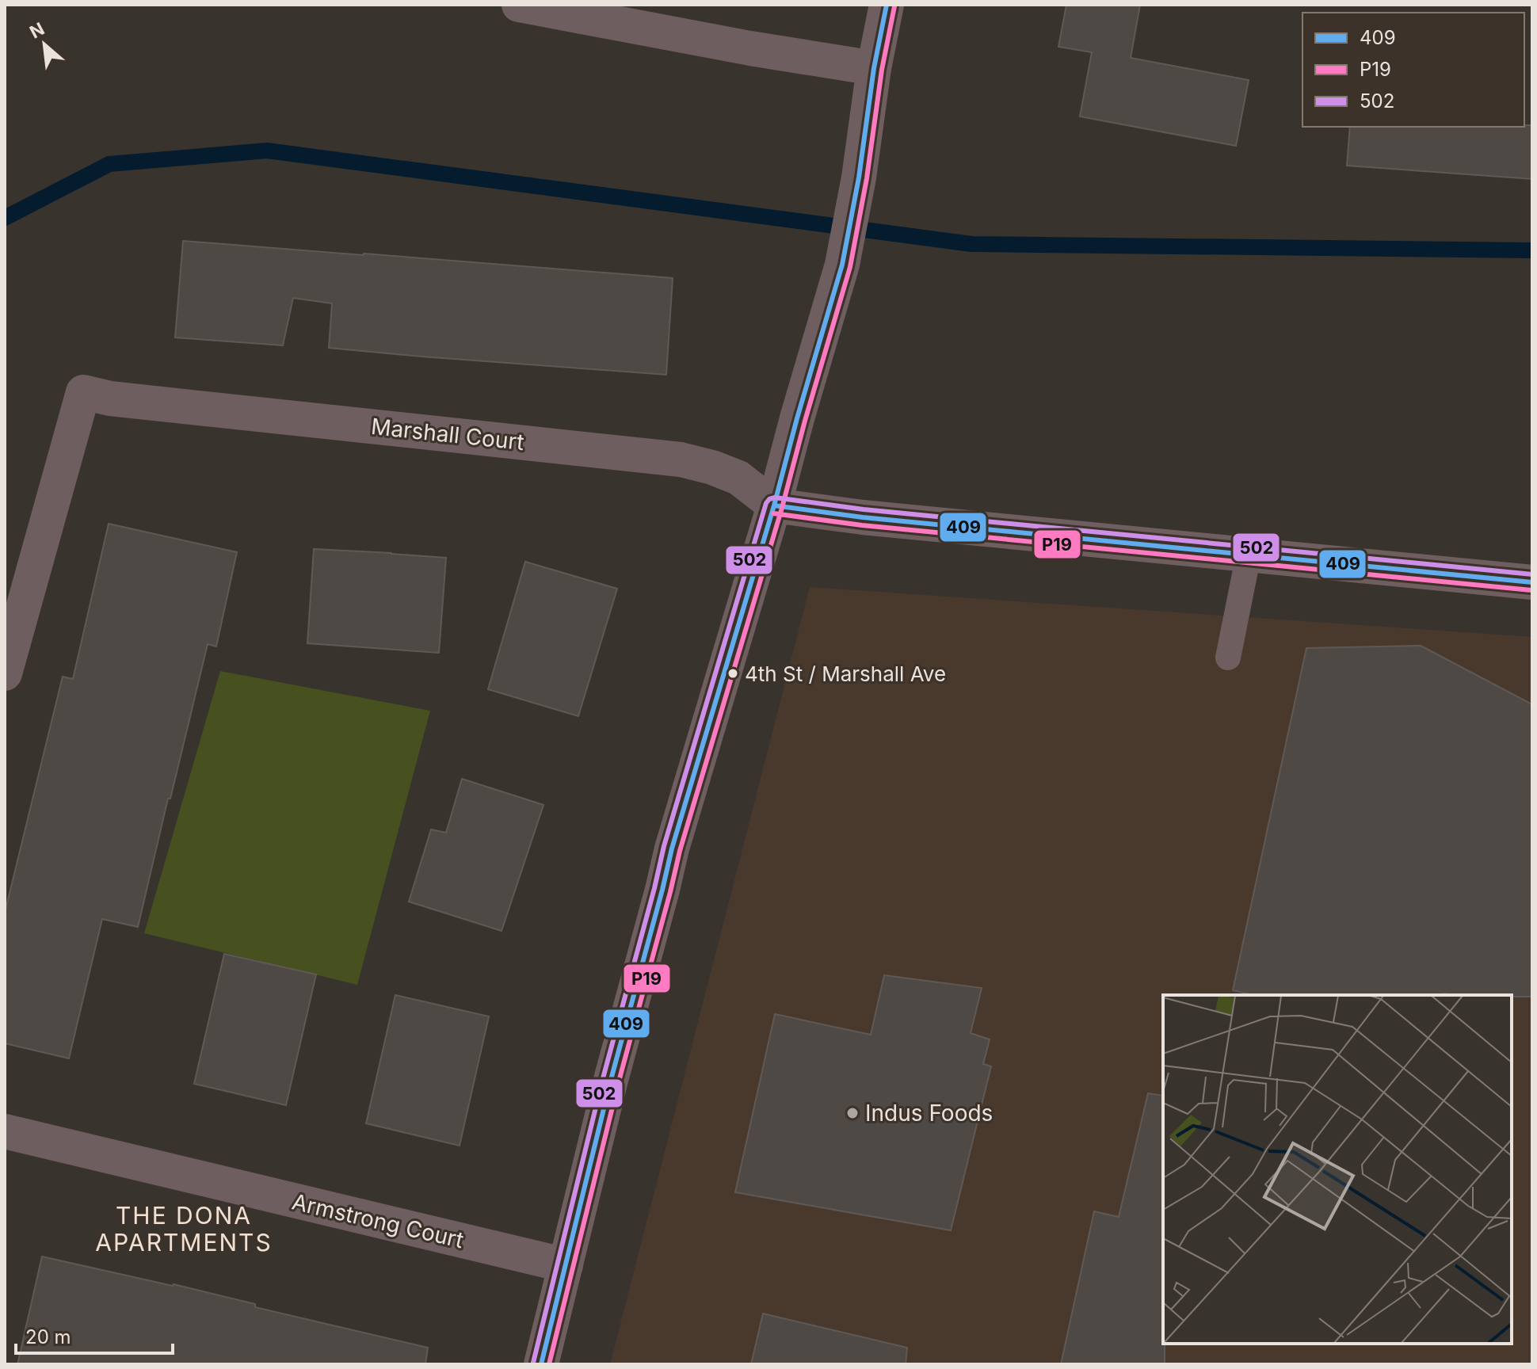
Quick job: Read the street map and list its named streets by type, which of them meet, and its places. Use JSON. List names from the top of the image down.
{
  "streets": {
    "street": ["Marshall Court", "Armstrong Court"]
  },
  "districts": ["THE DONA APARTMENTS"],
  "places": ["4th St / Marshall Ave", "Indus Foods"],
  "lines": ["transit line 409", "transit line P19", "transit line 502"],
  "legend": ["409", "P19", "502"],
  "scale_bar": "20 m",
  "north": "top left"
}
